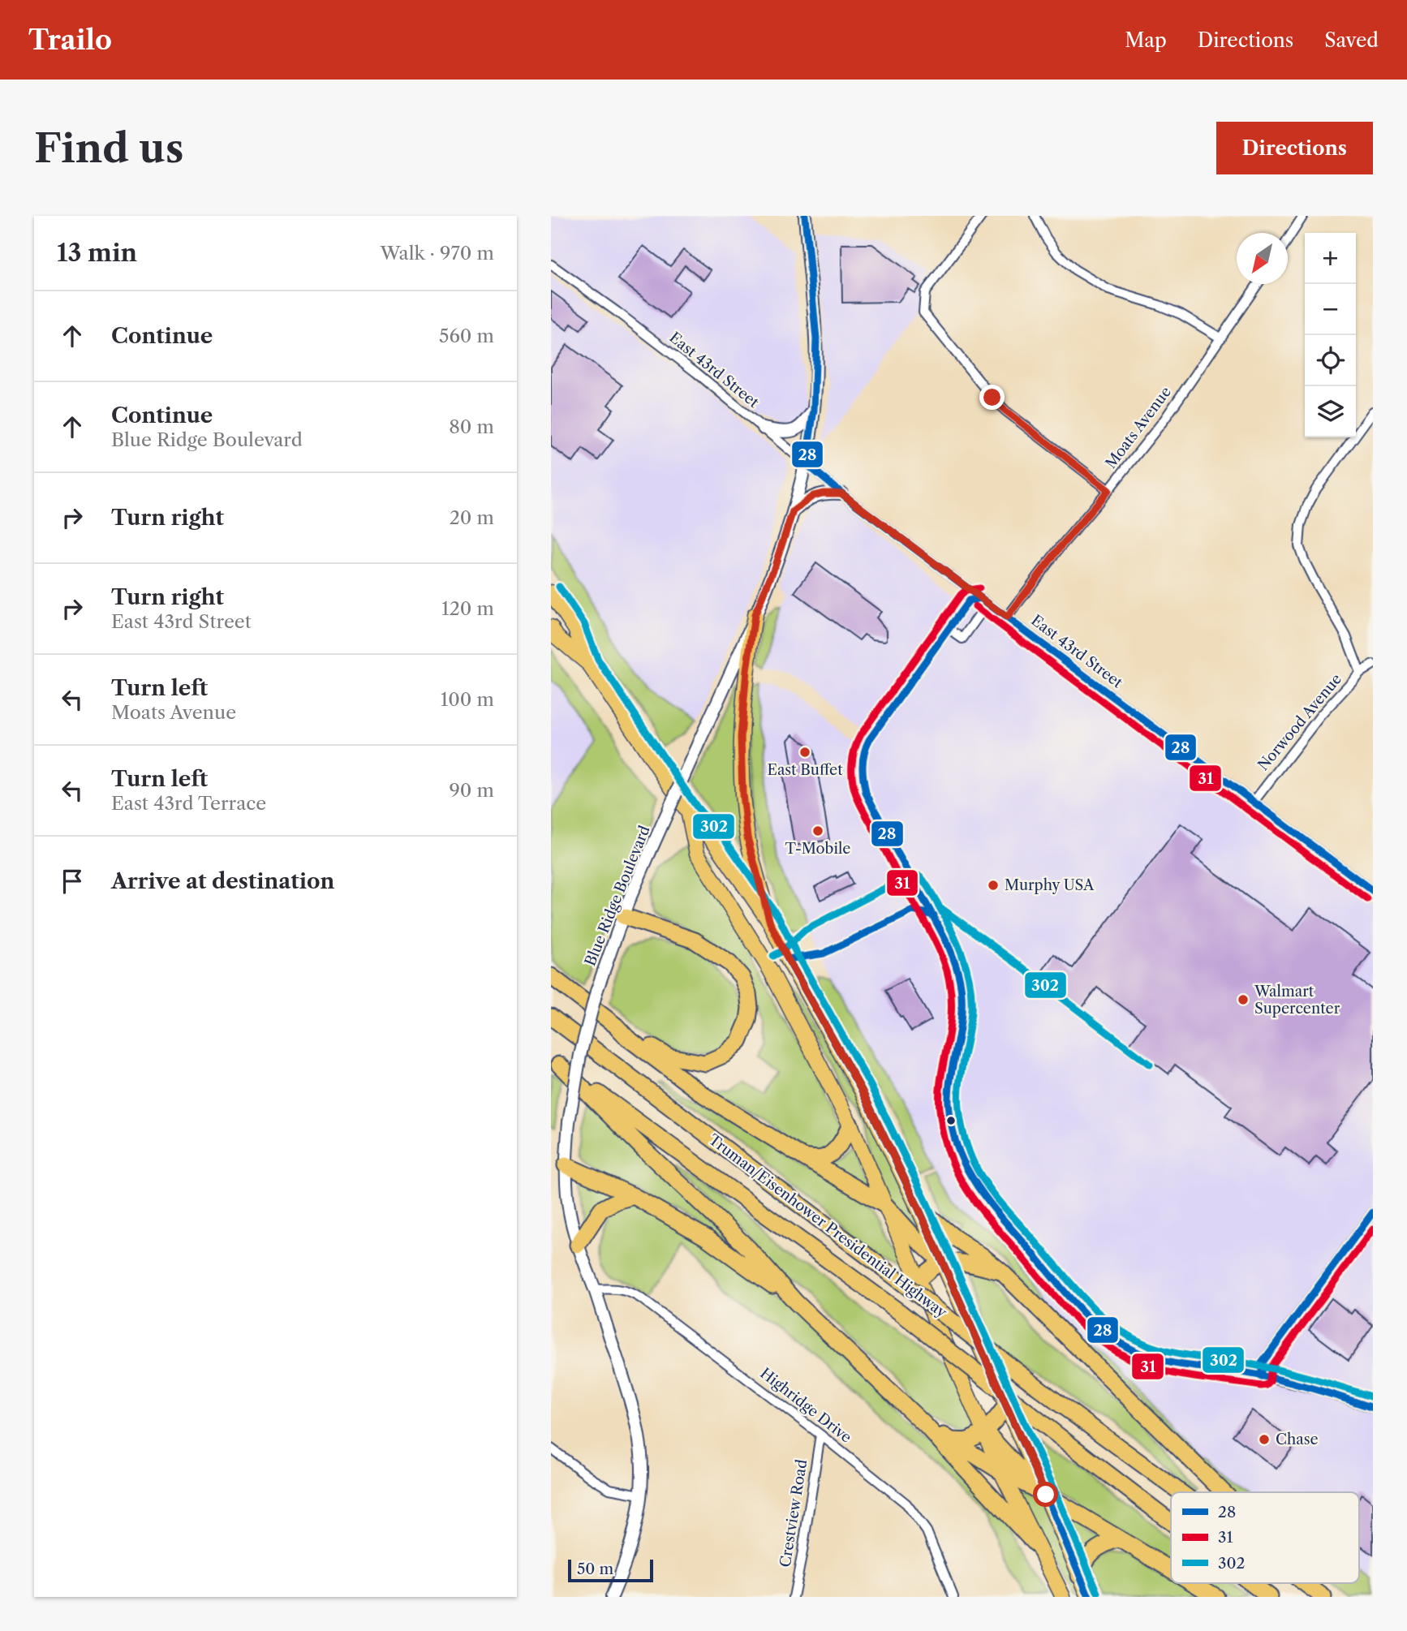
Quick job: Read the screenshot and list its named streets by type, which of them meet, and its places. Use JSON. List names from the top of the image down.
{
  "streets": {
    "highway": ["Truman/Eisenhower Presidential Highway"],
    "street": [
      "East 43rd Street",
      "Moats Avenue",
      "Norwood Avenue",
      "Blue Ridge Boulevard",
      "Highridge Drive",
      "Crestview Road"
    ]
  },
  "crossings": [
    ["East 43rd Street", "Moats Avenue"],
    ["East 43rd Street", "Norwood Avenue"],
    ["East 43rd Street", "Blue Ridge Boulevard"],
    ["Blue Ridge Boulevard", "Highridge Drive"],
    ["Highridge Drive", "Crestview Road"]
  ],
  "places": [
    "East Buffet",
    "T-Mobile",
    "Murphy USA",
    "Walmart Supercenter",
    "Chase"
  ],
  "lines": ["transit line 28", "transit line 302", "transit line 31"],
  "legend": ["28", "31", "302"],
  "scale_bar": "50 m",
  "north": "bottom left",
  "page": {
    "header": "Trailo",
    "nav": ["Map", "Directions", "Saved"],
    "buttons": "Directions",
    "title": "Find us",
    "heading": ["13 min", "Walk · 970 m"],
    "map_buttons": ["+", "−"],
    "list": [
      ["Continue", "560 m"],
      ["Continue", "Blue Ridge Boulevard", "80 m"],
      ["Turn right", "20 m"],
      ["Turn right", "East 43rd Street", "120 m"],
      ["Turn left", "Moats Avenue", "100 m"],
      ["Turn left", "East 43rd Terrace", "90 m"],
      "Arrive at destination"
    ],
    "scale": "50 m"
  }
}
